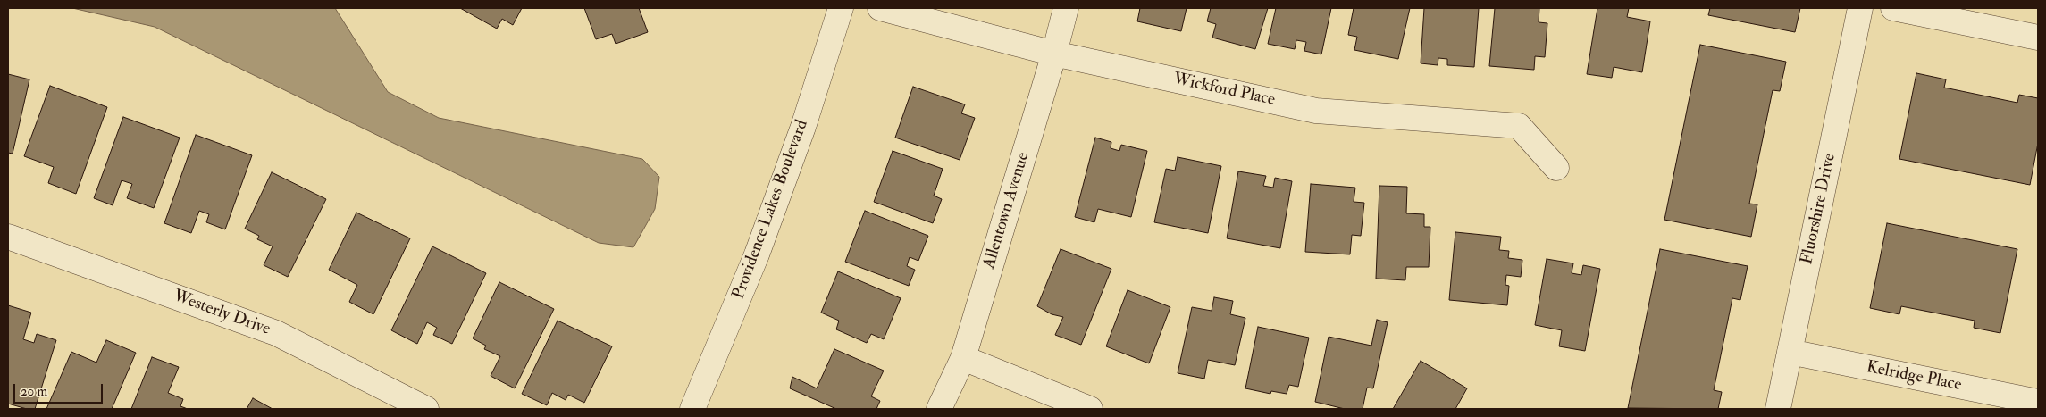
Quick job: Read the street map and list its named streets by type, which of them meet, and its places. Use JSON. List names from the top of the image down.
{
  "streets": {
    "street": [
      "Wickford Place",
      "Fluorshire Drive",
      "Providence Lakes Boulevard",
      "Allentown Avenue",
      "Westerly Drive",
      "Kelridge Place"
    ]
  },
  "crossings": [
    ["Wickford Place", "Allentown Avenue"],
    ["Fluorshire Drive", "Kelridge Place"]
  ],
  "scale_bar": "20 m"
}
